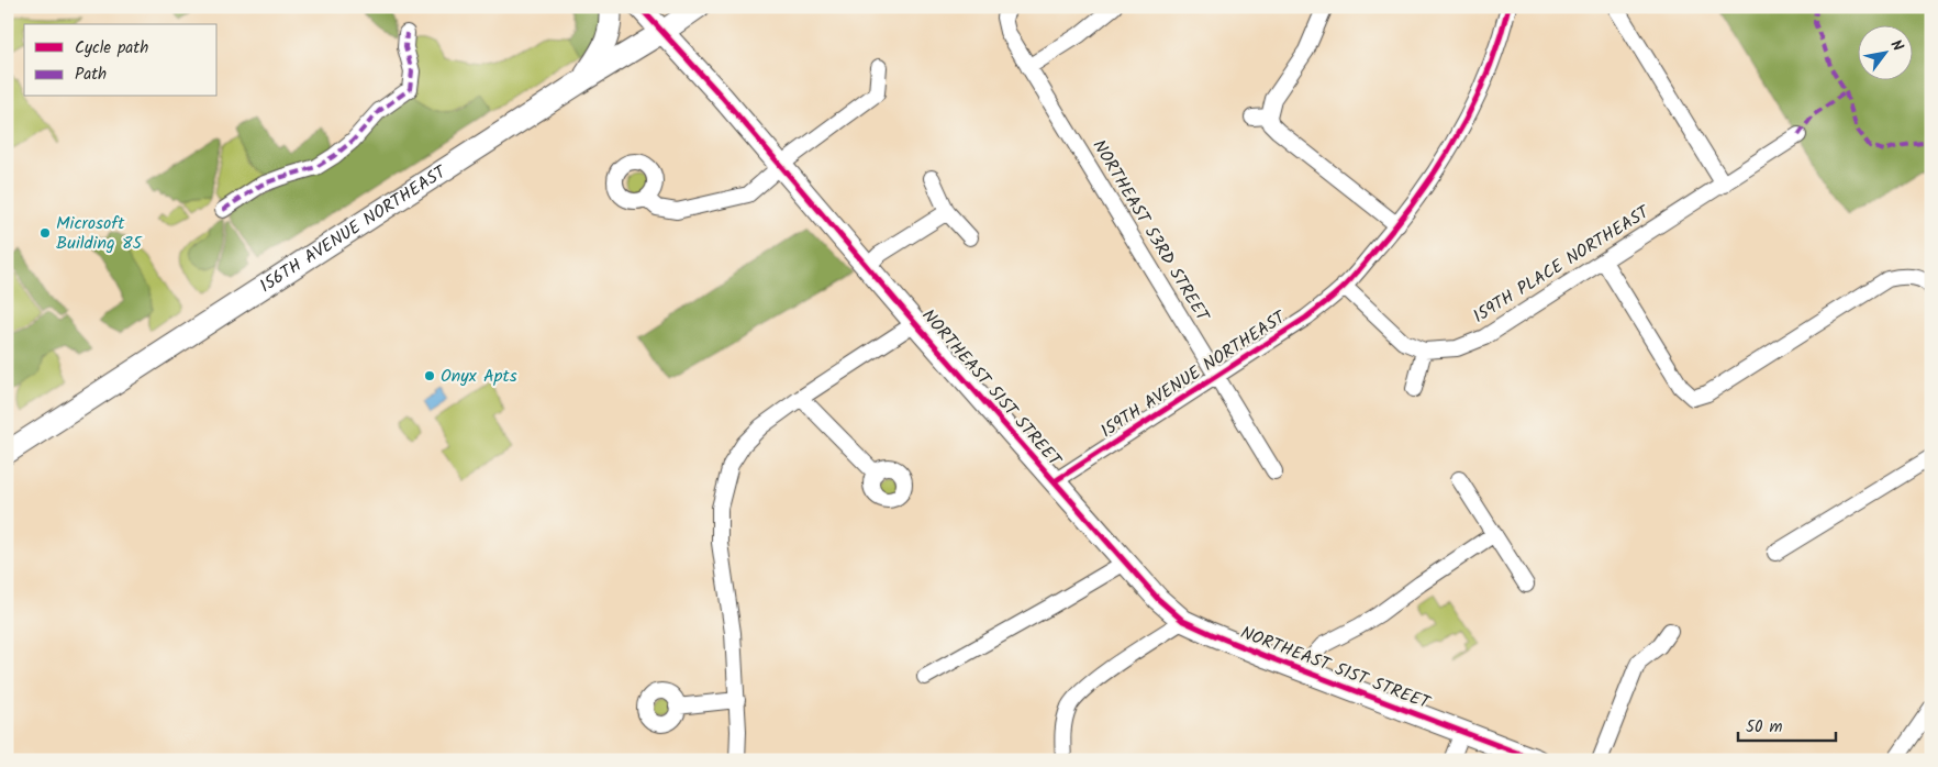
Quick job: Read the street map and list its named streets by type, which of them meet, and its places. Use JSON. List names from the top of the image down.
{
  "streets": {
    "main road": ["156TH AVENUE NORTHEAST", "NORTHEAST 51ST STREET"],
    "street": ["NORTHEAST 53RD STREET", "159TH PLACE NORTHEAST", "159TH AVENUE NORTHEAST"]
  },
  "crossings": [
    ["156TH AVENUE NORTHEAST", "NORTHEAST 51ST STREET"],
    ["NORTHEAST 53RD STREET", "159TH AVENUE NORTHEAST"],
    ["159TH AVENUE NORTHEAST", "NORTHEAST 51ST STREET"]
  ],
  "places": ["Microsoft Building 85", "Onyx Apts"],
  "legend": ["Cycle path", "Path"],
  "scale_bar": "50 m",
  "north": "top right"
}
